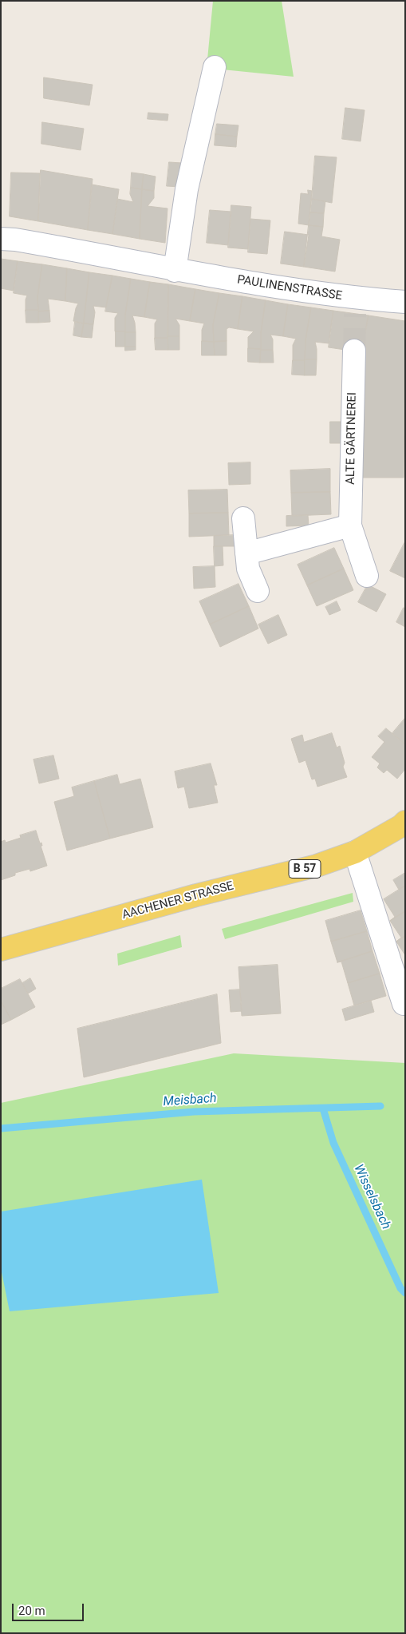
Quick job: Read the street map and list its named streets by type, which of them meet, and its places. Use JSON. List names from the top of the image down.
{
  "streets": {
    "main road": ["B 57", "AACHENER STRASSE"],
    "street": ["PAULINENSTRASSE", "ALTE GÄRTNEREI"]
  },
  "water": ["Meisbach", "Wisselsbach"],
  "scale_bar": "20 m"
}
